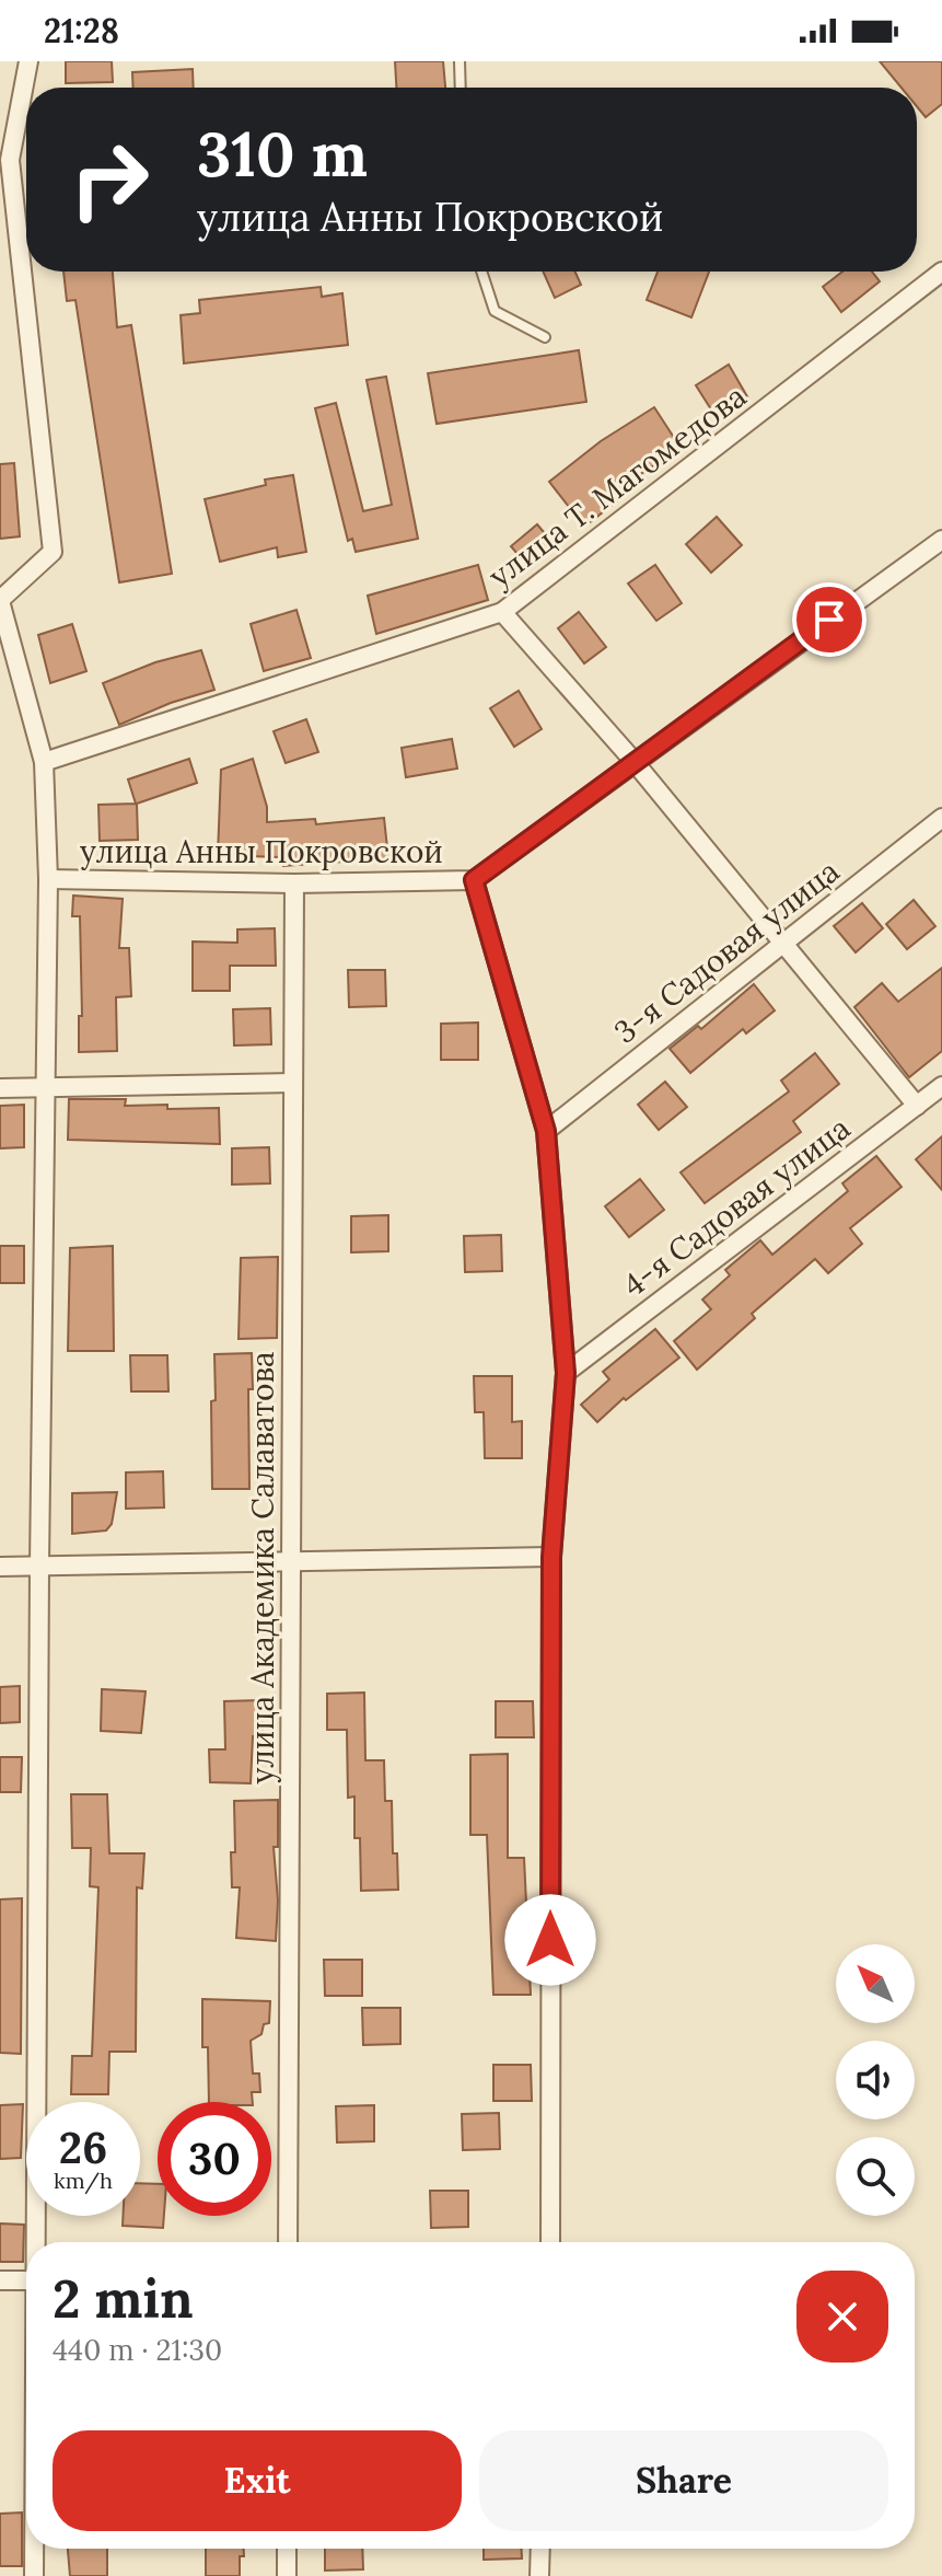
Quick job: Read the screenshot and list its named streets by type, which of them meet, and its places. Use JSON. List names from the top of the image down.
{
  "streets": {
    "street": [
      "улица Т. Магомедова",
      "улица Анны Покровской",
      "3-я Садовая улица",
      "4-я Садовая улица",
      "улица Академика Салаватова"
    ]
  },
  "crossings": [
    ["улица Анны Покровской", "улица Академика Салаватова"]
  ],
  "north": "top left",
  "page": {
    "status": "21:28",
    "turn": ["310 m", "улица Анны Покровской"],
    "speed": "26 km/h",
    "limit": "30",
    "heading": ["2 min", "440 m · 21:30"],
    "buttons": ["Exit", "Share"]
  }
}
